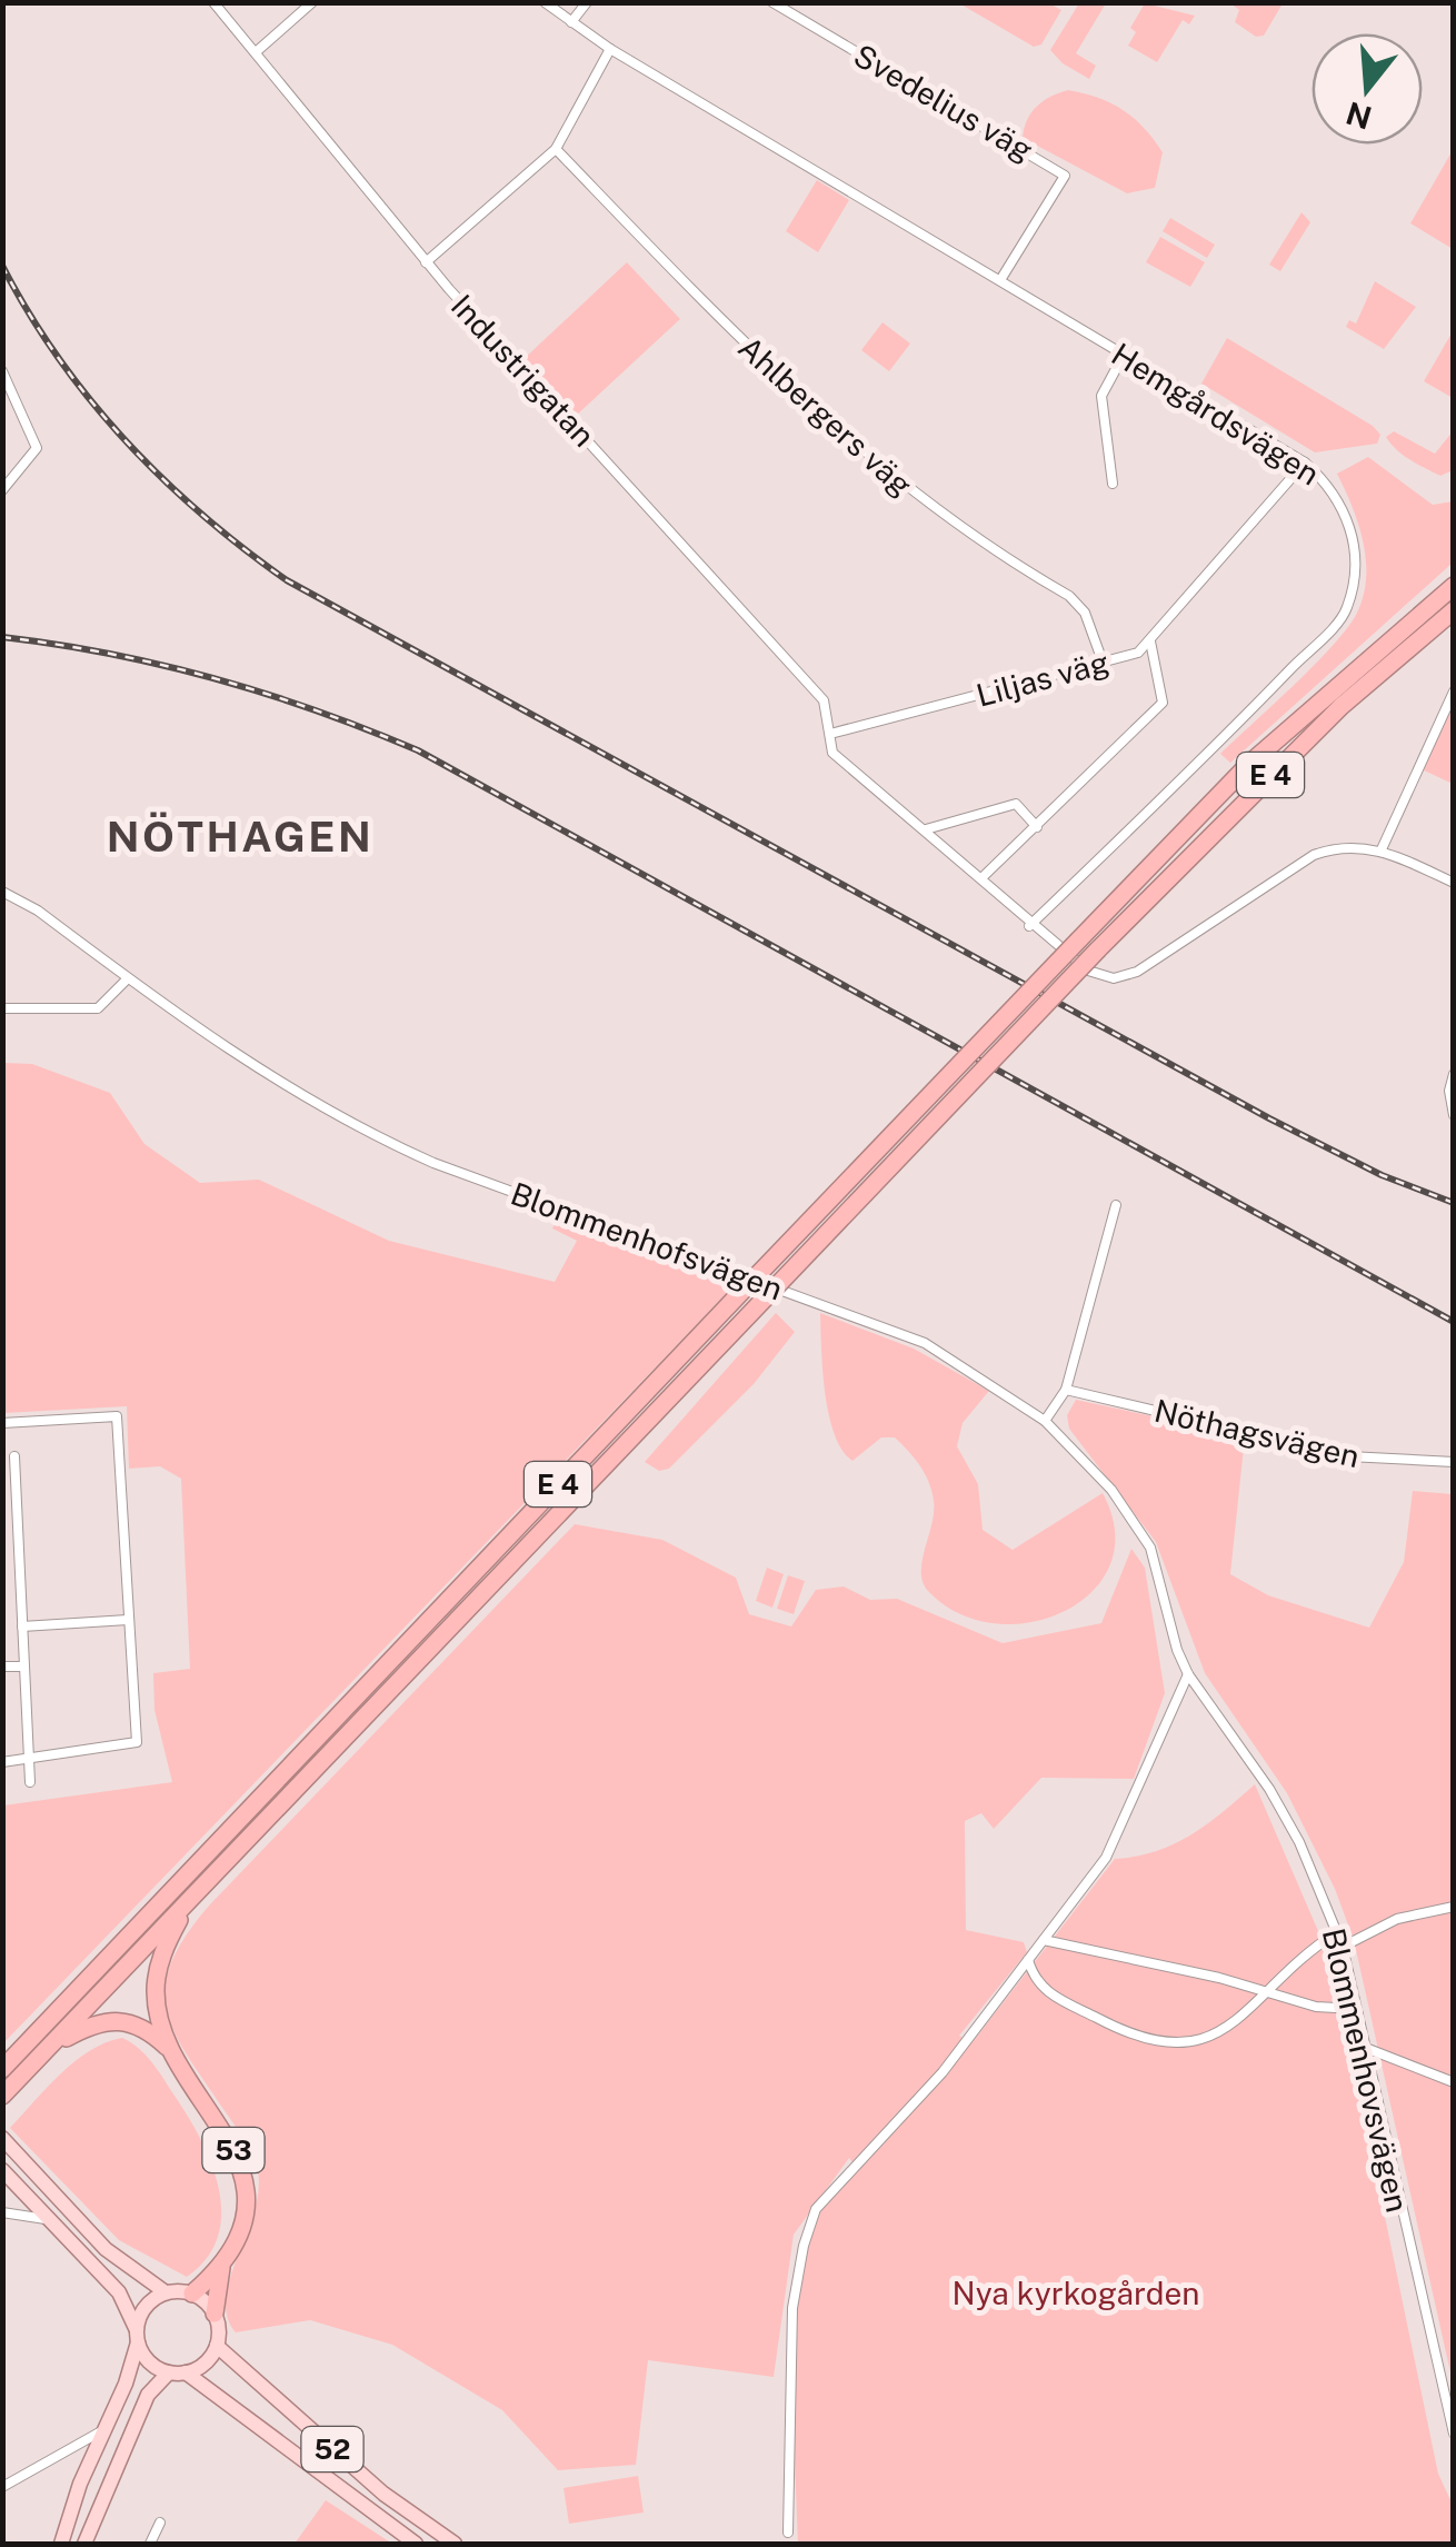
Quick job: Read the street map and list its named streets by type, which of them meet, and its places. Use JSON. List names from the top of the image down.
{
  "streets": {
    "highway": ["E 4", "53"],
    "main road": ["52"],
    "street": [
      "Svedelius väg",
      "Industrigatan",
      "Hemgårdsvägen",
      "Ahlbergers väg",
      "Liljas väg",
      "Blommenhofsvägen",
      "Nöthagsvägen",
      "Blommenhovsvägen"
    ]
  },
  "crossings": [
    ["Svedelius väg", "Hemgårdsvägen"],
    ["Industrigatan", "Hemgårdsvägen"],
    ["Industrigatan", "Liljas väg"],
    ["Hemgårdsvägen", "Liljas väg"],
    ["Ahlbergers väg", "Liljas väg"],
    ["E 4", "53"],
    ["Blommenhofsvägen", "Blommenhovsvägen"],
    ["53", "52"]
  ],
  "districts": ["NÖTHAGEN"],
  "parks": ["Nya kyrkogården"],
  "north": "bottom"
}
